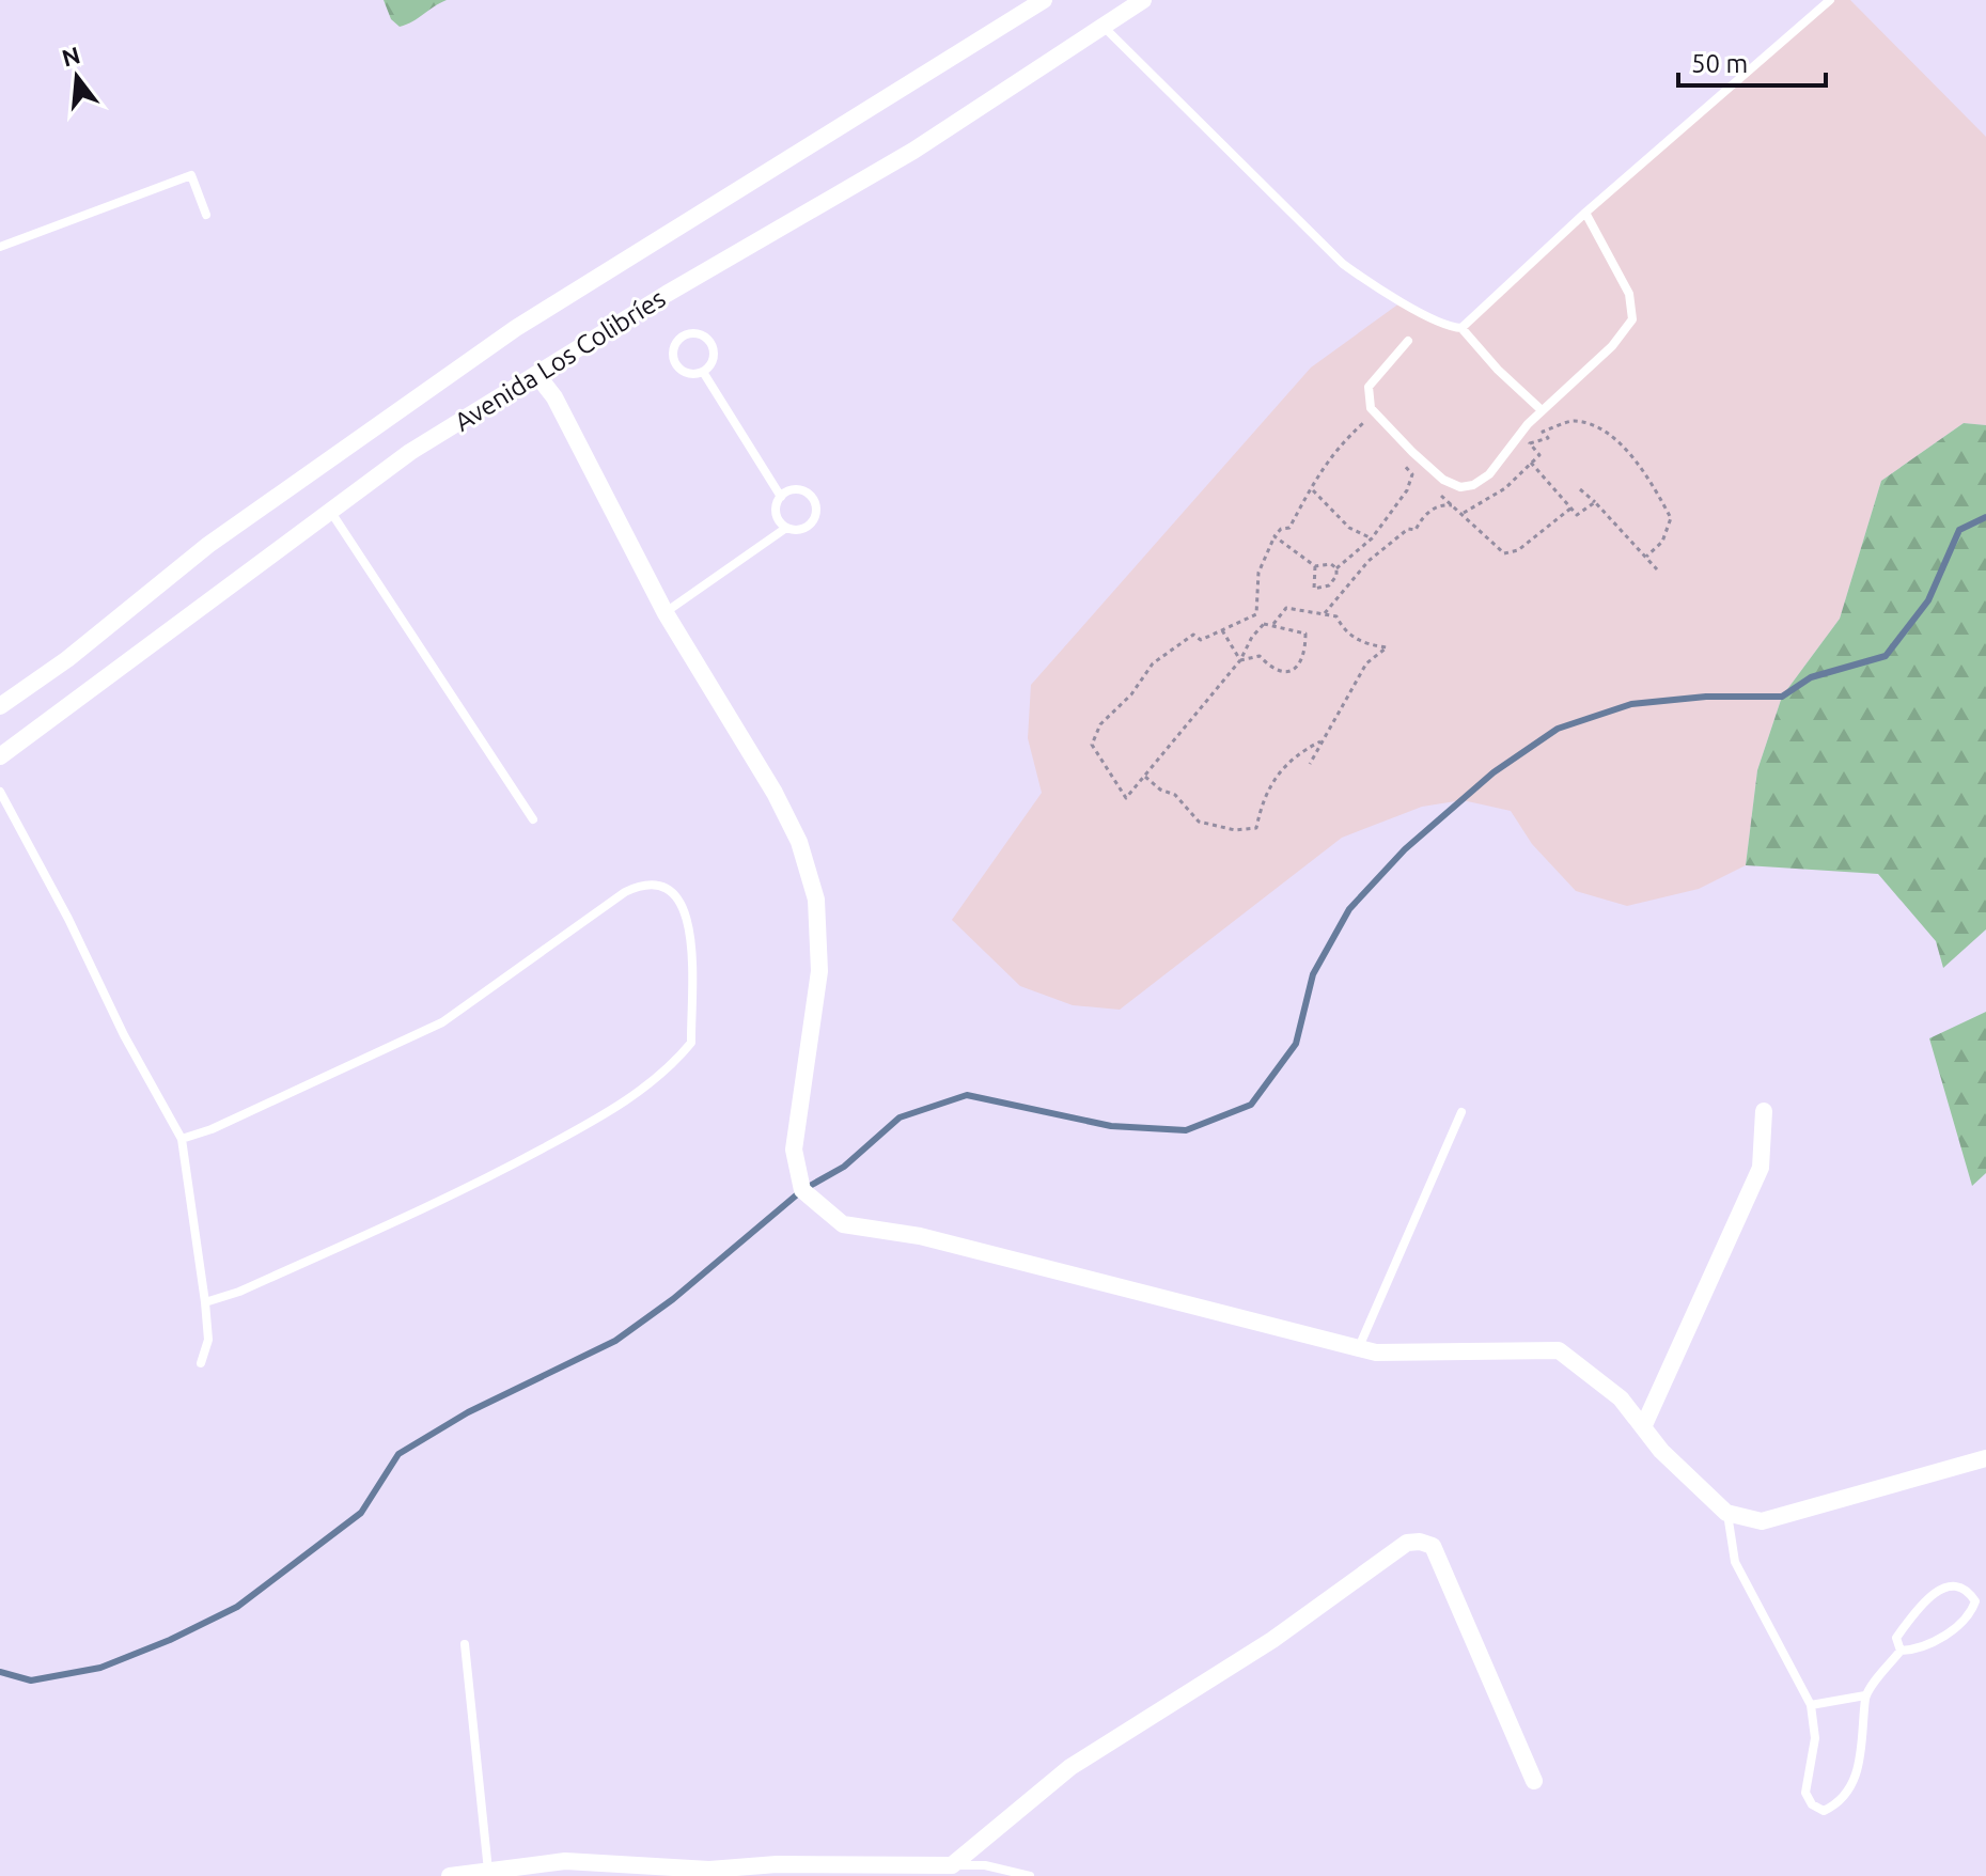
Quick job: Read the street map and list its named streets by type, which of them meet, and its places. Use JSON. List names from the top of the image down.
{
  "streets": {
    "street": ["Avenida Los Colibríes"]
  },
  "scale_bar": "50 m",
  "north": "top"
}
